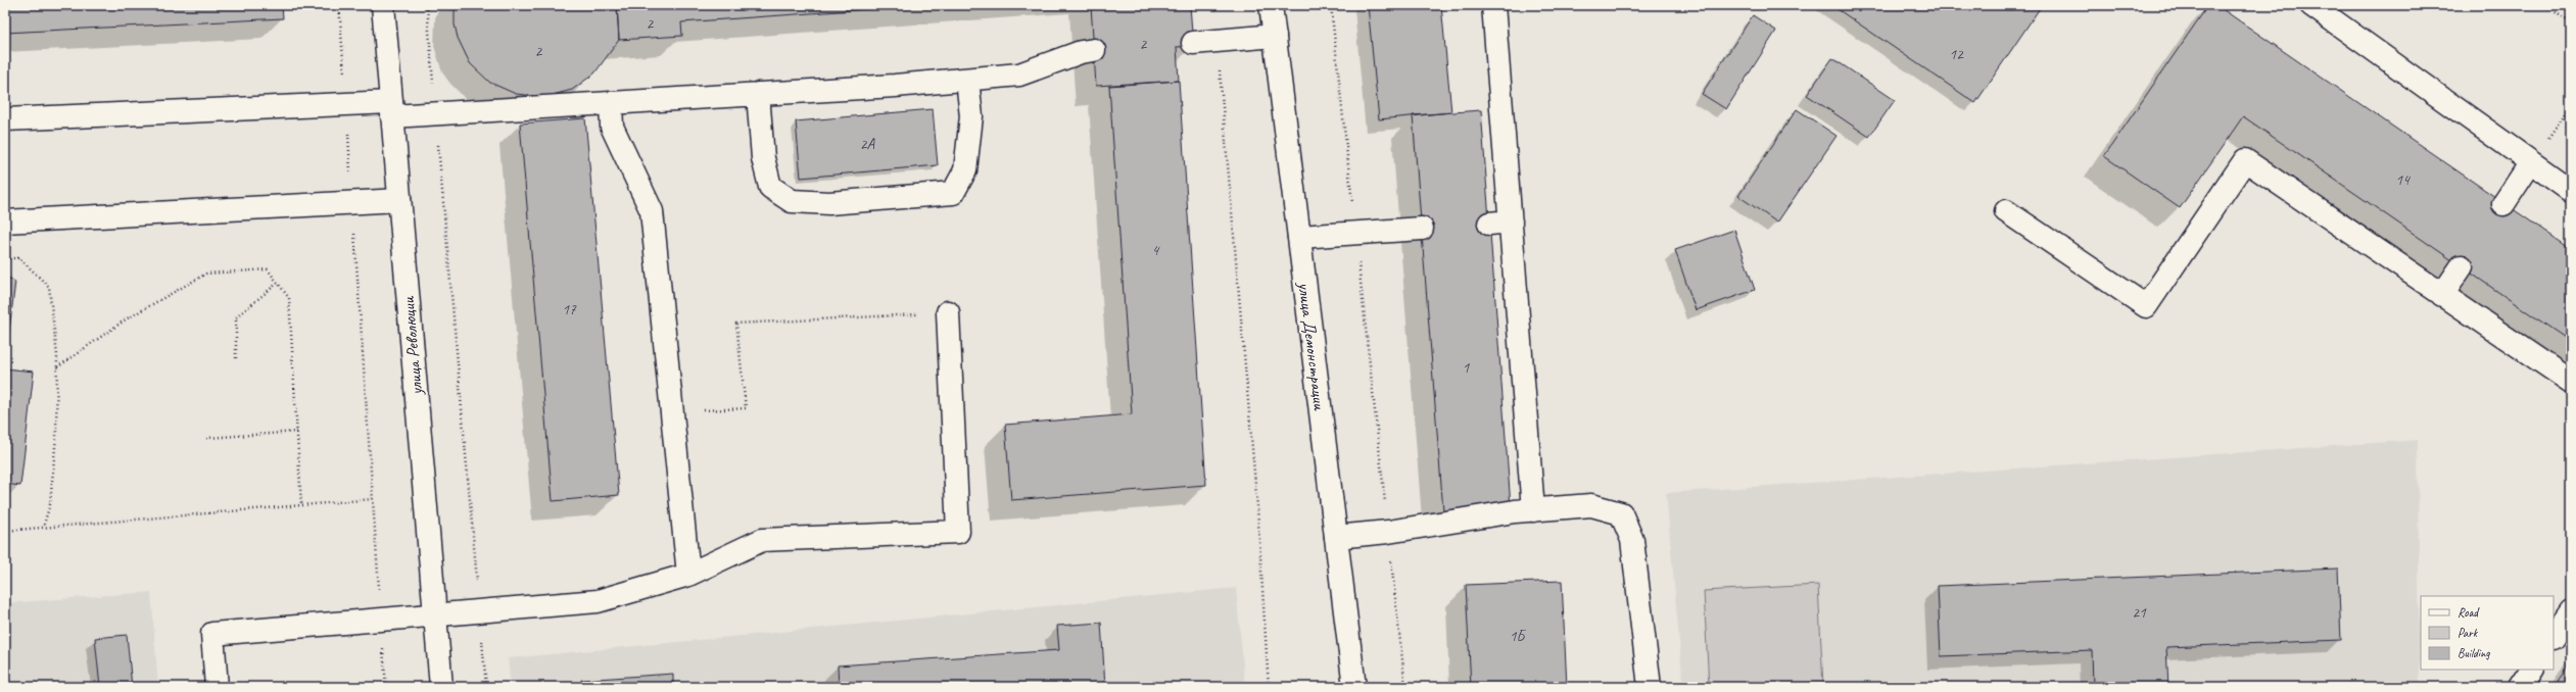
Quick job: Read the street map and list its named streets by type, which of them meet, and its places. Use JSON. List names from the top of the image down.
{
  "streets": {
    "street": ["улица Революции", "улица Демонстрации"]
  },
  "house_numbers": [
    "2",
    "2",
    "2",
    "12",
    "2А",
    "14",
    "4",
    "17",
    "1",
    "21",
    "1Б"
  ],
  "legend": ["Road", "Park", "Building"]
}
